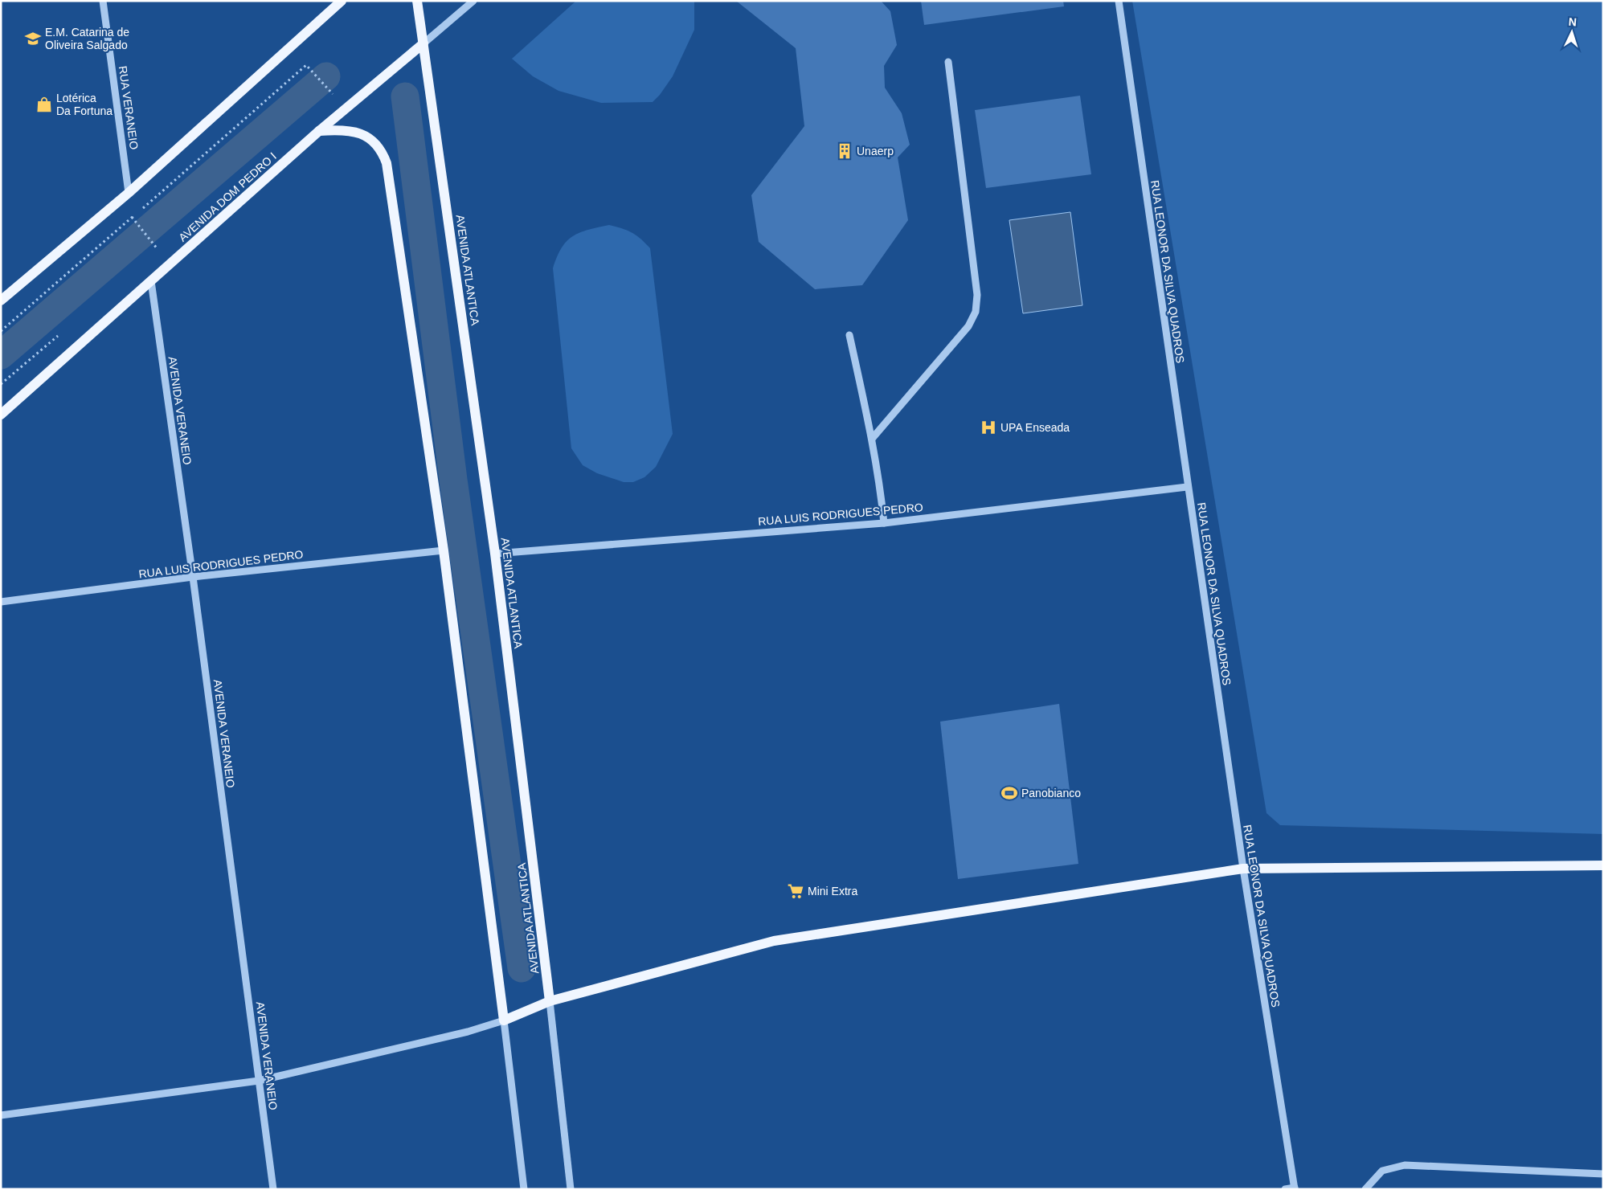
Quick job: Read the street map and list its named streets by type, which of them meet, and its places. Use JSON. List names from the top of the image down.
{
  "streets": {
    "main road": ["AVENIDA DOM PEDRO I", "AVENIDA ATLANTICA"],
    "street": [
      "RUA VERANEIO",
      "RUA LEONOR DA SILVA QUADROS",
      "AVENIDA VERANEIO",
      "RUA LUIS RODRIGUES PEDRO"
    ]
  },
  "crossings": [
    ["AVENIDA DOM PEDRO I", "AVENIDA ATLANTICA"],
    ["AVENIDA DOM PEDRO I", "AVENIDA VERANEIO"],
    ["AVENIDA ATLANTICA", "RUA LUIS RODRIGUES PEDRO"],
    ["RUA LEONOR DA SILVA QUADROS", "RUA LUIS RODRIGUES PEDRO"],
    ["AVENIDA VERANEIO", "RUA LUIS RODRIGUES PEDRO"]
  ],
  "places": {
    "school or university": ["E.M. Catarina de Oliveira Salgado"],
    "shop": ["Lotérica Da Fortuna"],
    "building": ["Unaerp"],
    "hospital": ["UPA Enseada"],
    "sports": ["Panobianco"],
    "supermarket": ["Mini Extra"]
  },
  "north": "top"
}
